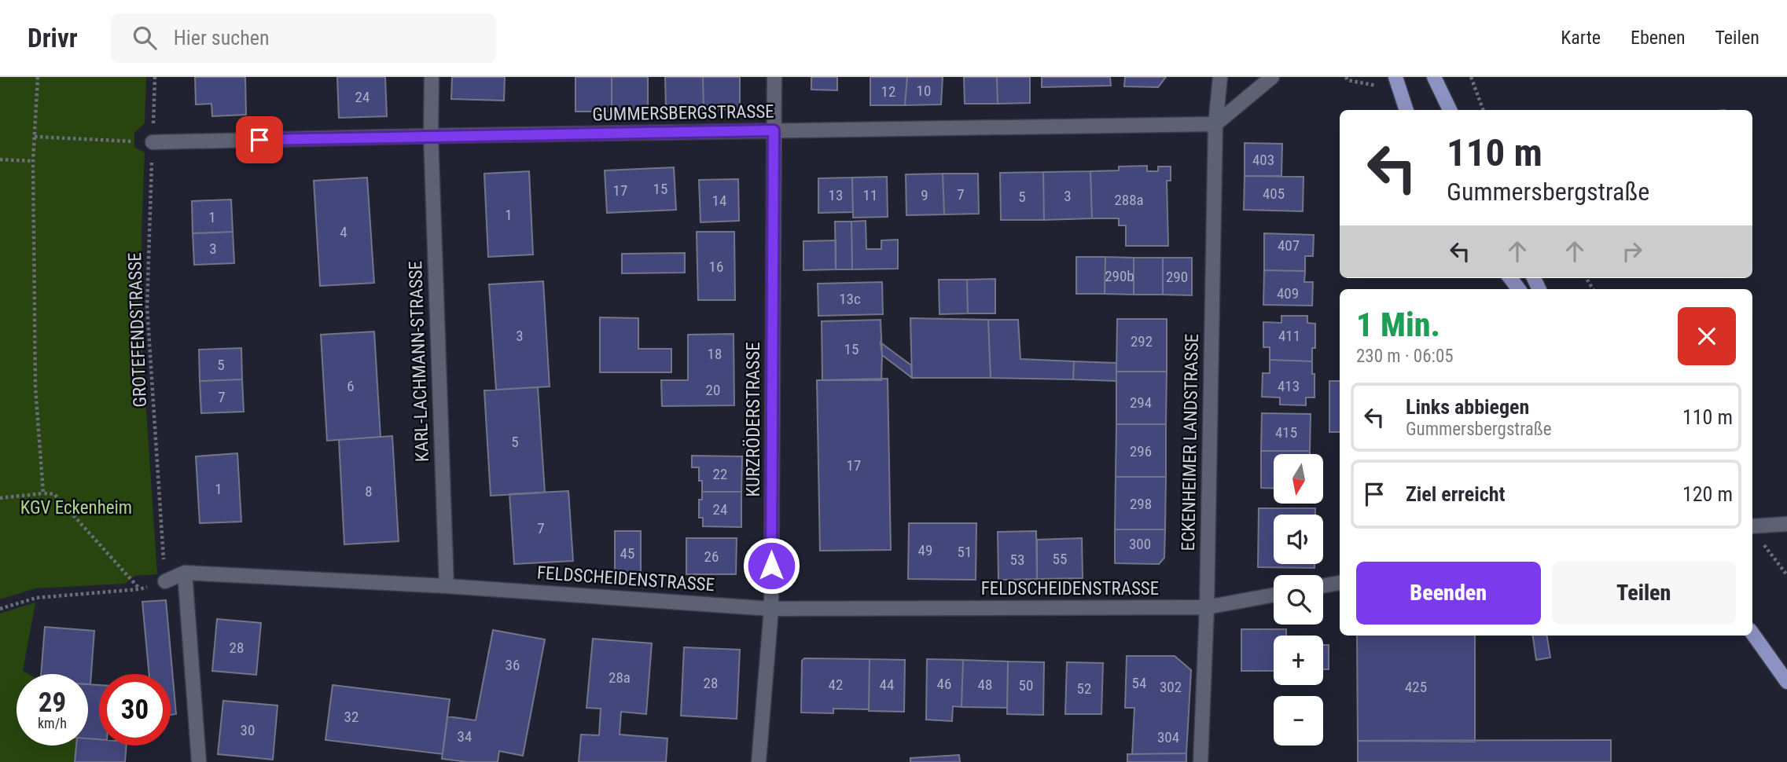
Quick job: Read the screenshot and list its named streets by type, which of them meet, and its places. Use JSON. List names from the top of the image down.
{
  "streets": {
    "street": [
      "GUMMERSBERGSTRASSE",
      "KARL-LACHMANN-STRASSE",
      "KURZRÖDERSTRASSE",
      "ECKENHEIMER LANDSTRASSE",
      "FELDSCHEIDENSTRASSE"
    ],
    "path": ["GROTEFENDSTRASSE"]
  },
  "crossings": [
    ["GUMMERSBERGSTRASSE", "GROTEFENDSTRASSE"],
    ["GUMMERSBERGSTRASSE", "KARL-LACHMANN-STRASSE"],
    ["GUMMERSBERGSTRASSE", "KURZRÖDERSTRASSE"],
    ["GUMMERSBERGSTRASSE", "ECKENHEIMER LANDSTRASSE"],
    ["GROTEFENDSTRASSE", "FELDSCHEIDENSTRASSE"],
    ["KARL-LACHMANN-STRASSE", "FELDSCHEIDENSTRASSE"],
    ["KURZRÖDERSTRASSE", "FELDSCHEIDENSTRASSE"],
    ["ECKENHEIMER LANDSTRASSE", "FELDSCHEIDENSTRASSE"]
  ],
  "parks": ["KGV Eckenheim"],
  "house_numbers": [
    "10",
    "12",
    "24",
    "403",
    "15",
    "17",
    "405",
    "7",
    "13",
    "11",
    "9",
    "3",
    "5",
    "288a",
    "14",
    "1",
    "1",
    "4",
    "407",
    "3",
    "16",
    "290b",
    "290",
    "409",
    "13c",
    "3",
    "411",
    "292",
    "15",
    "18",
    "5",
    "6",
    "413",
    "20",
    "7",
    "294",
    "415",
    "5",
    "296",
    "17",
    "22",
    "1",
    "8",
    "298",
    "24",
    "7",
    "300",
    "49",
    "51",
    "45",
    "26",
    "55",
    "53",
    "28",
    "36",
    "28a",
    "28",
    "54",
    "46",
    "42",
    "44",
    "48",
    "50",
    "302",
    "425",
    "52",
    "32",
    "30",
    "34",
    "304"
  ],
  "north": "bottom",
  "page": {
    "header": "Drivr",
    "search": "Hier suchen",
    "nav": ["Karte", "Ebenen", "Teilen"],
    "turn": ["110 m", "Gummersbergstraße"],
    "heading": ["1 Min.", "230 m · 06:05"],
    "list": [
      {
        "name": "Links abbiegen",
        "note": "Gummersbergstraße",
        "value": "110 m"
      },
      {
        "name": "Ziel erreicht",
        "value": "120 m"
      }
    ],
    "map_buttons": ["+", "−"],
    "buttons": ["Beenden", "Teilen"],
    "speed": "29 km/h",
    "limit": "30"
  }
}
